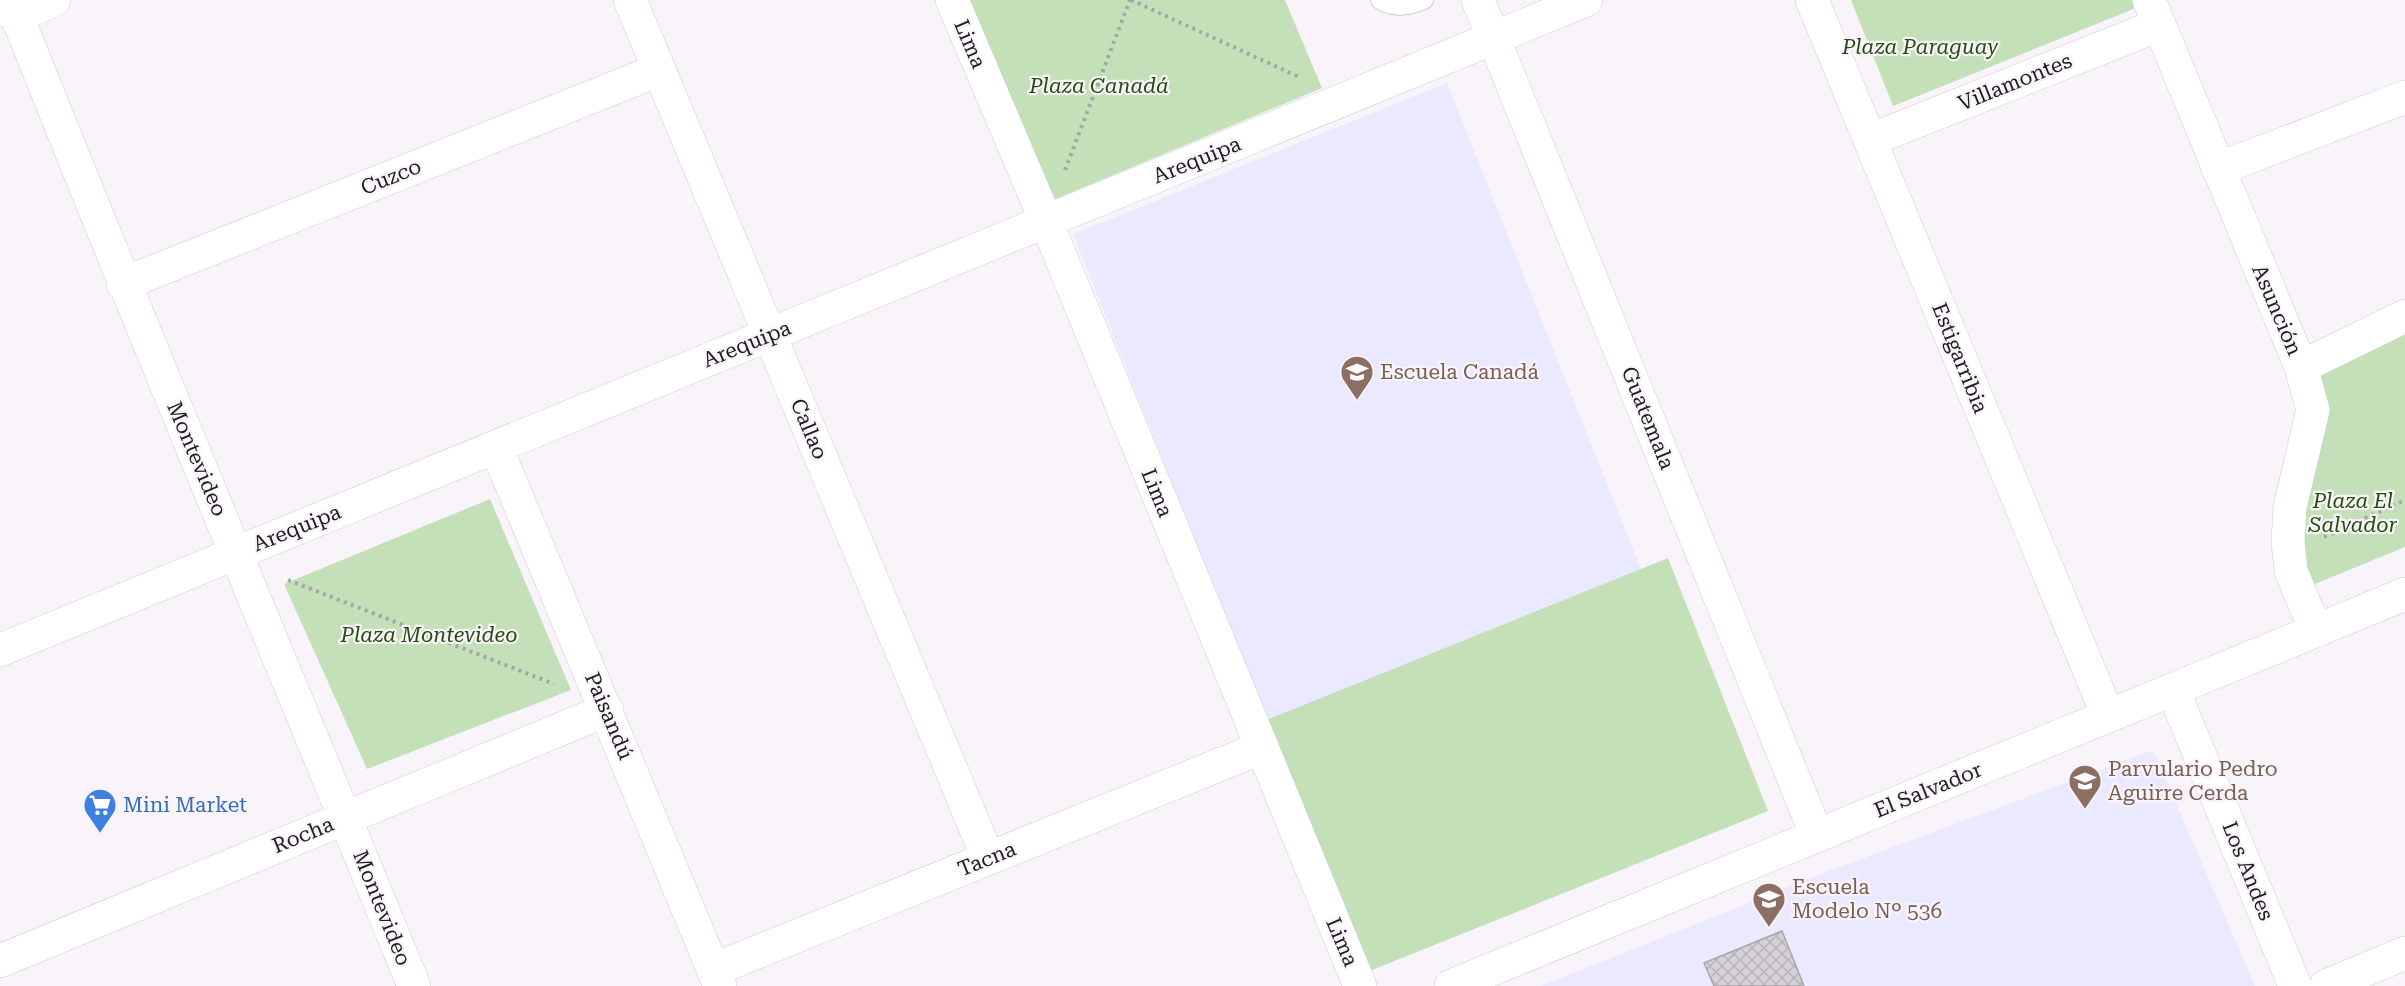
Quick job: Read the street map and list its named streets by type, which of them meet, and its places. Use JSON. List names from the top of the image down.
{
  "streets": {
    "street": [
      "Lima",
      "Villamontes",
      "Arequipa",
      "Cuzco",
      "Asunción",
      "Estigarribia",
      "Guatemala",
      "Callao",
      "Montevideo",
      "Paisandú",
      "El Salvador",
      "Rocha",
      "Tacna",
      "Los Andes"
    ]
  },
  "crossings": [
    ["Lima", "Arequipa"],
    ["Lima", "Tacna"],
    ["Villamontes", "Asunción"],
    ["Villamontes", "Estigarribia"],
    ["Arequipa", "Guatemala"],
    ["Arequipa", "Callao"],
    ["Arequipa", "Montevideo"],
    ["Arequipa", "Paisandú"],
    ["Cuzco", "Callao"],
    ["Cuzco", "Montevideo"],
    ["Asunción", "El Salvador"],
    ["Estigarribia", "El Salvador"],
    ["Guatemala", "El Salvador"],
    ["Callao", "Tacna"],
    ["Montevideo", "Rocha"],
    ["Paisandú", "Rocha"],
    ["Paisandú", "Tacna"],
    ["El Salvador", "Los Andes"]
  ],
  "parks": [
    "Plaza Paraguay",
    "Plaza Canadá",
    "Plaza El Salvador",
    "Plaza Montevideo"
  ],
  "places": {
    "school or university": ["Escuela Canadá", "Parvulario Pedro Aguirre Cerda", "Escuela Modelo Nº 536"],
    "supermarket": ["Mini Market"]
  }
}
